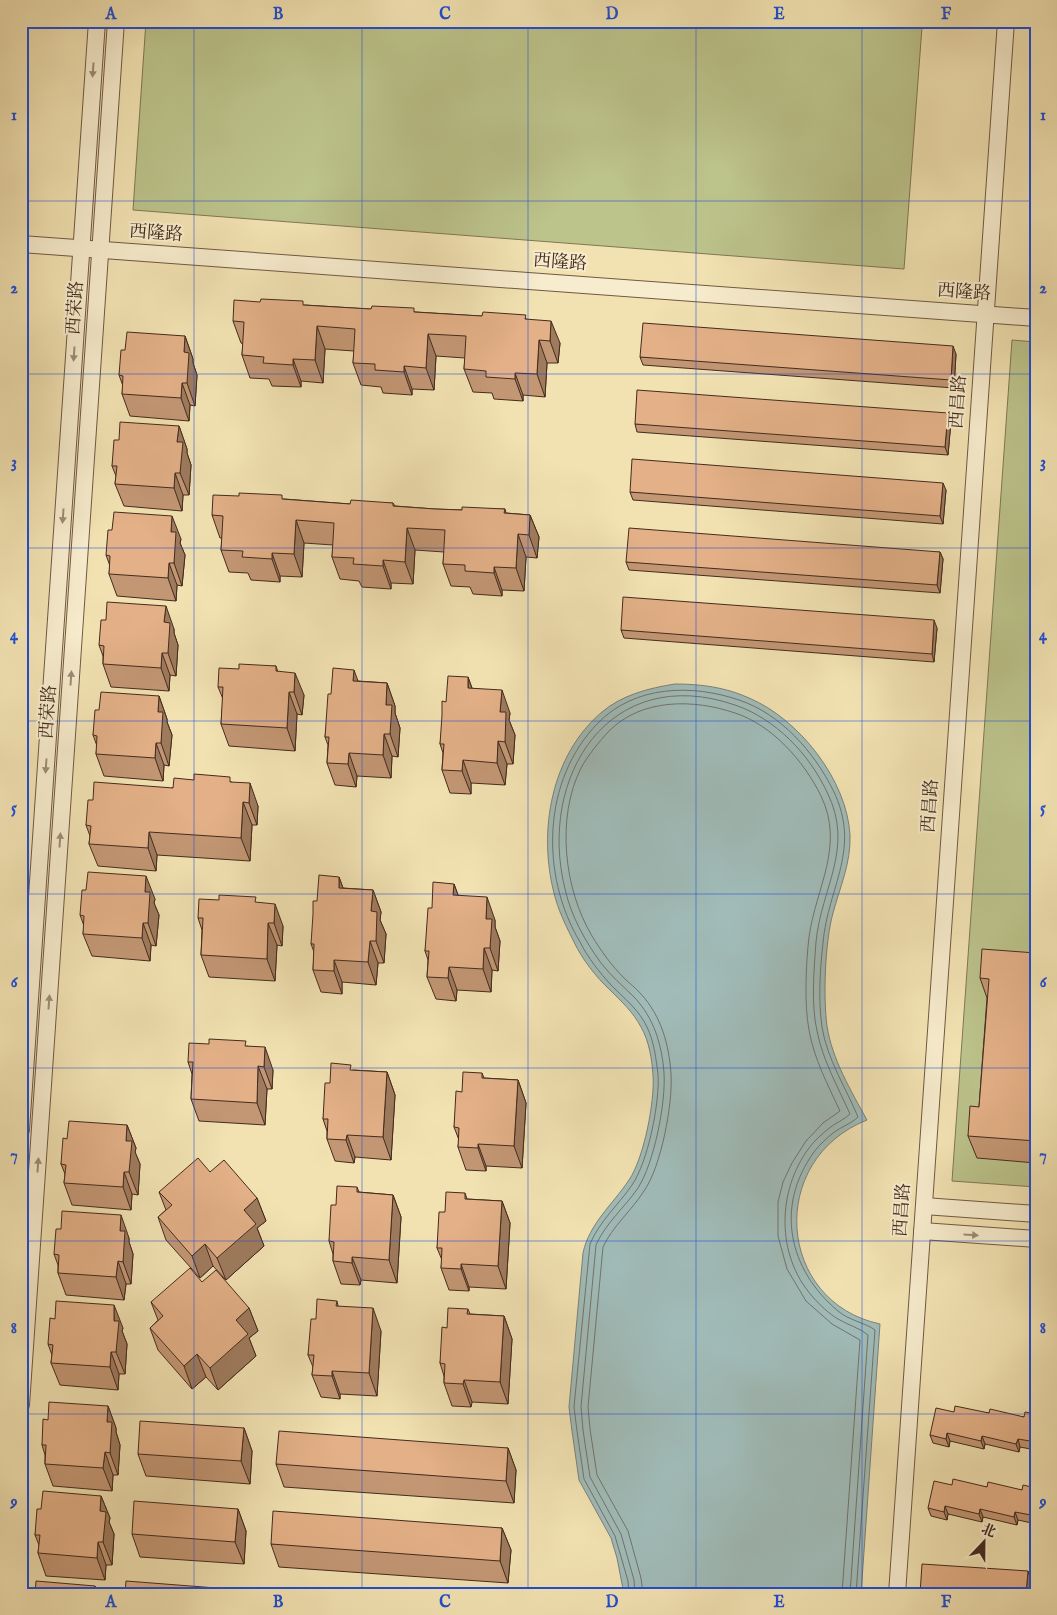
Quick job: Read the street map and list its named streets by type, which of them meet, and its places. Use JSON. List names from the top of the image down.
{
  "streets": {
    "street": ["西隆路", "西荣路", "西昌路"]
  },
  "crossings": [
    ["西隆路", "西荣路"],
    ["西隆路", "西昌路"]
  ],
  "north": "top",
  "grid": {
    "columns": [
      "A",
      "B",
      "C",
      "D",
      "E",
      "F"
    ],
    "rows": [
      "1",
      "2",
      "3",
      "4",
      "5",
      "6",
      "7",
      "8",
      "9"
    ]
  }
}
